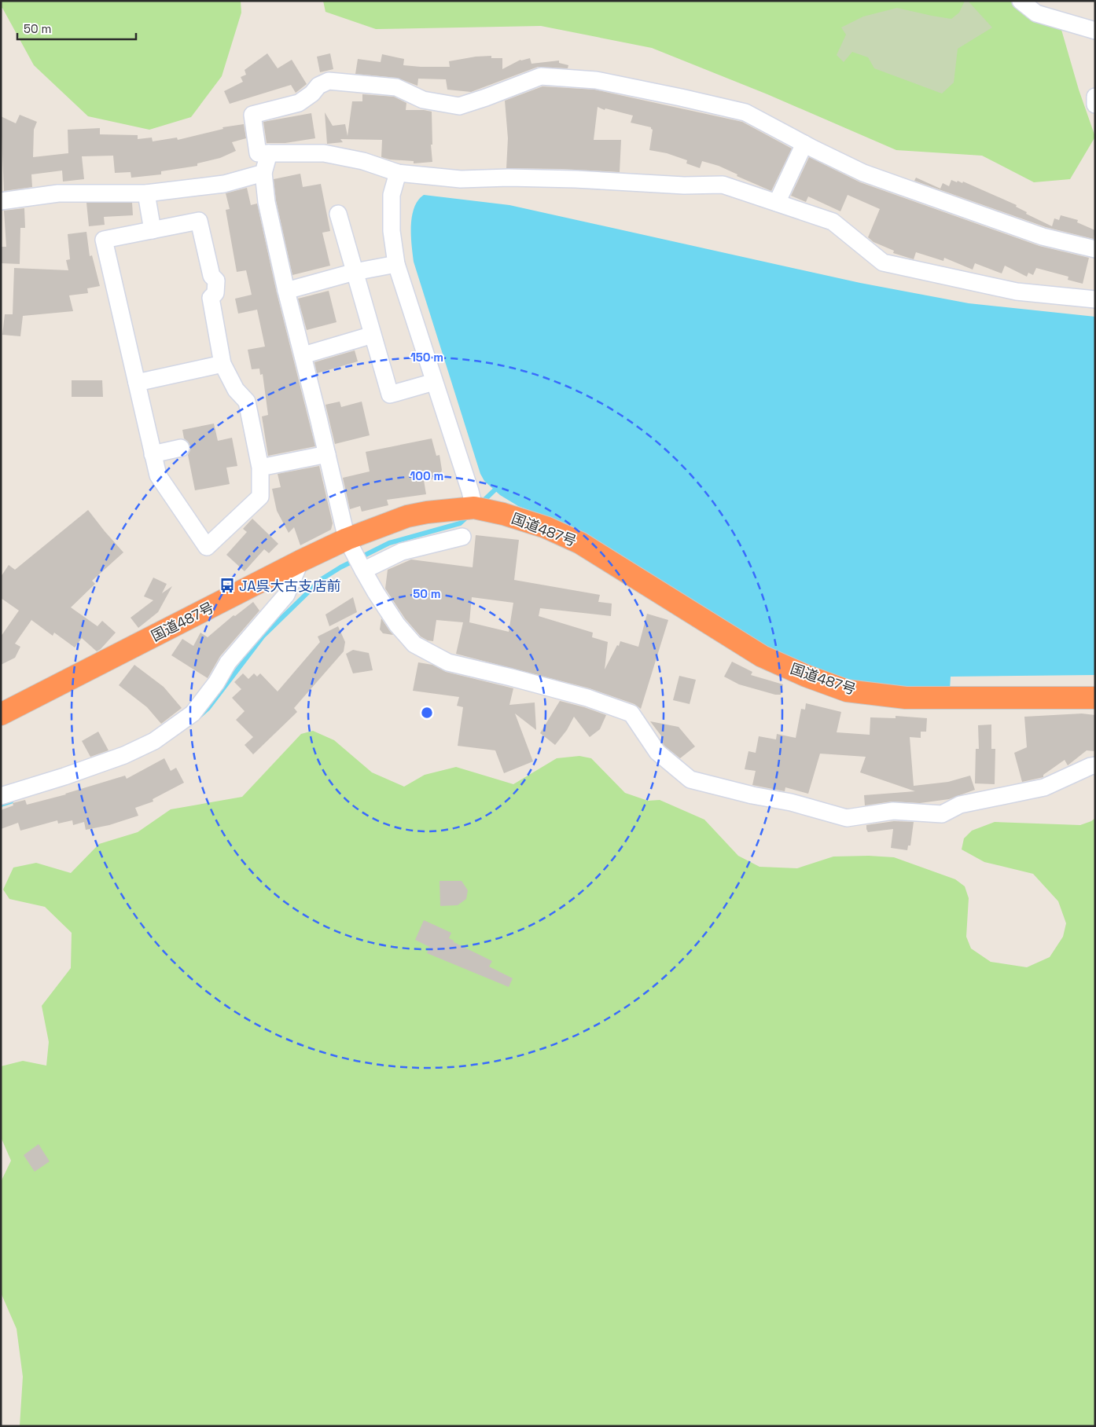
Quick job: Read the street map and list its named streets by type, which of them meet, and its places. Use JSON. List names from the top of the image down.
{
  "streets": {
    "highway": ["国道487号"]
  },
  "places": {
    "bus stop": ["JA呉大古支店前"]
  },
  "scale_bar": "50 m",
  "rings": ["150 m", "100 m", "50 m"]
}
